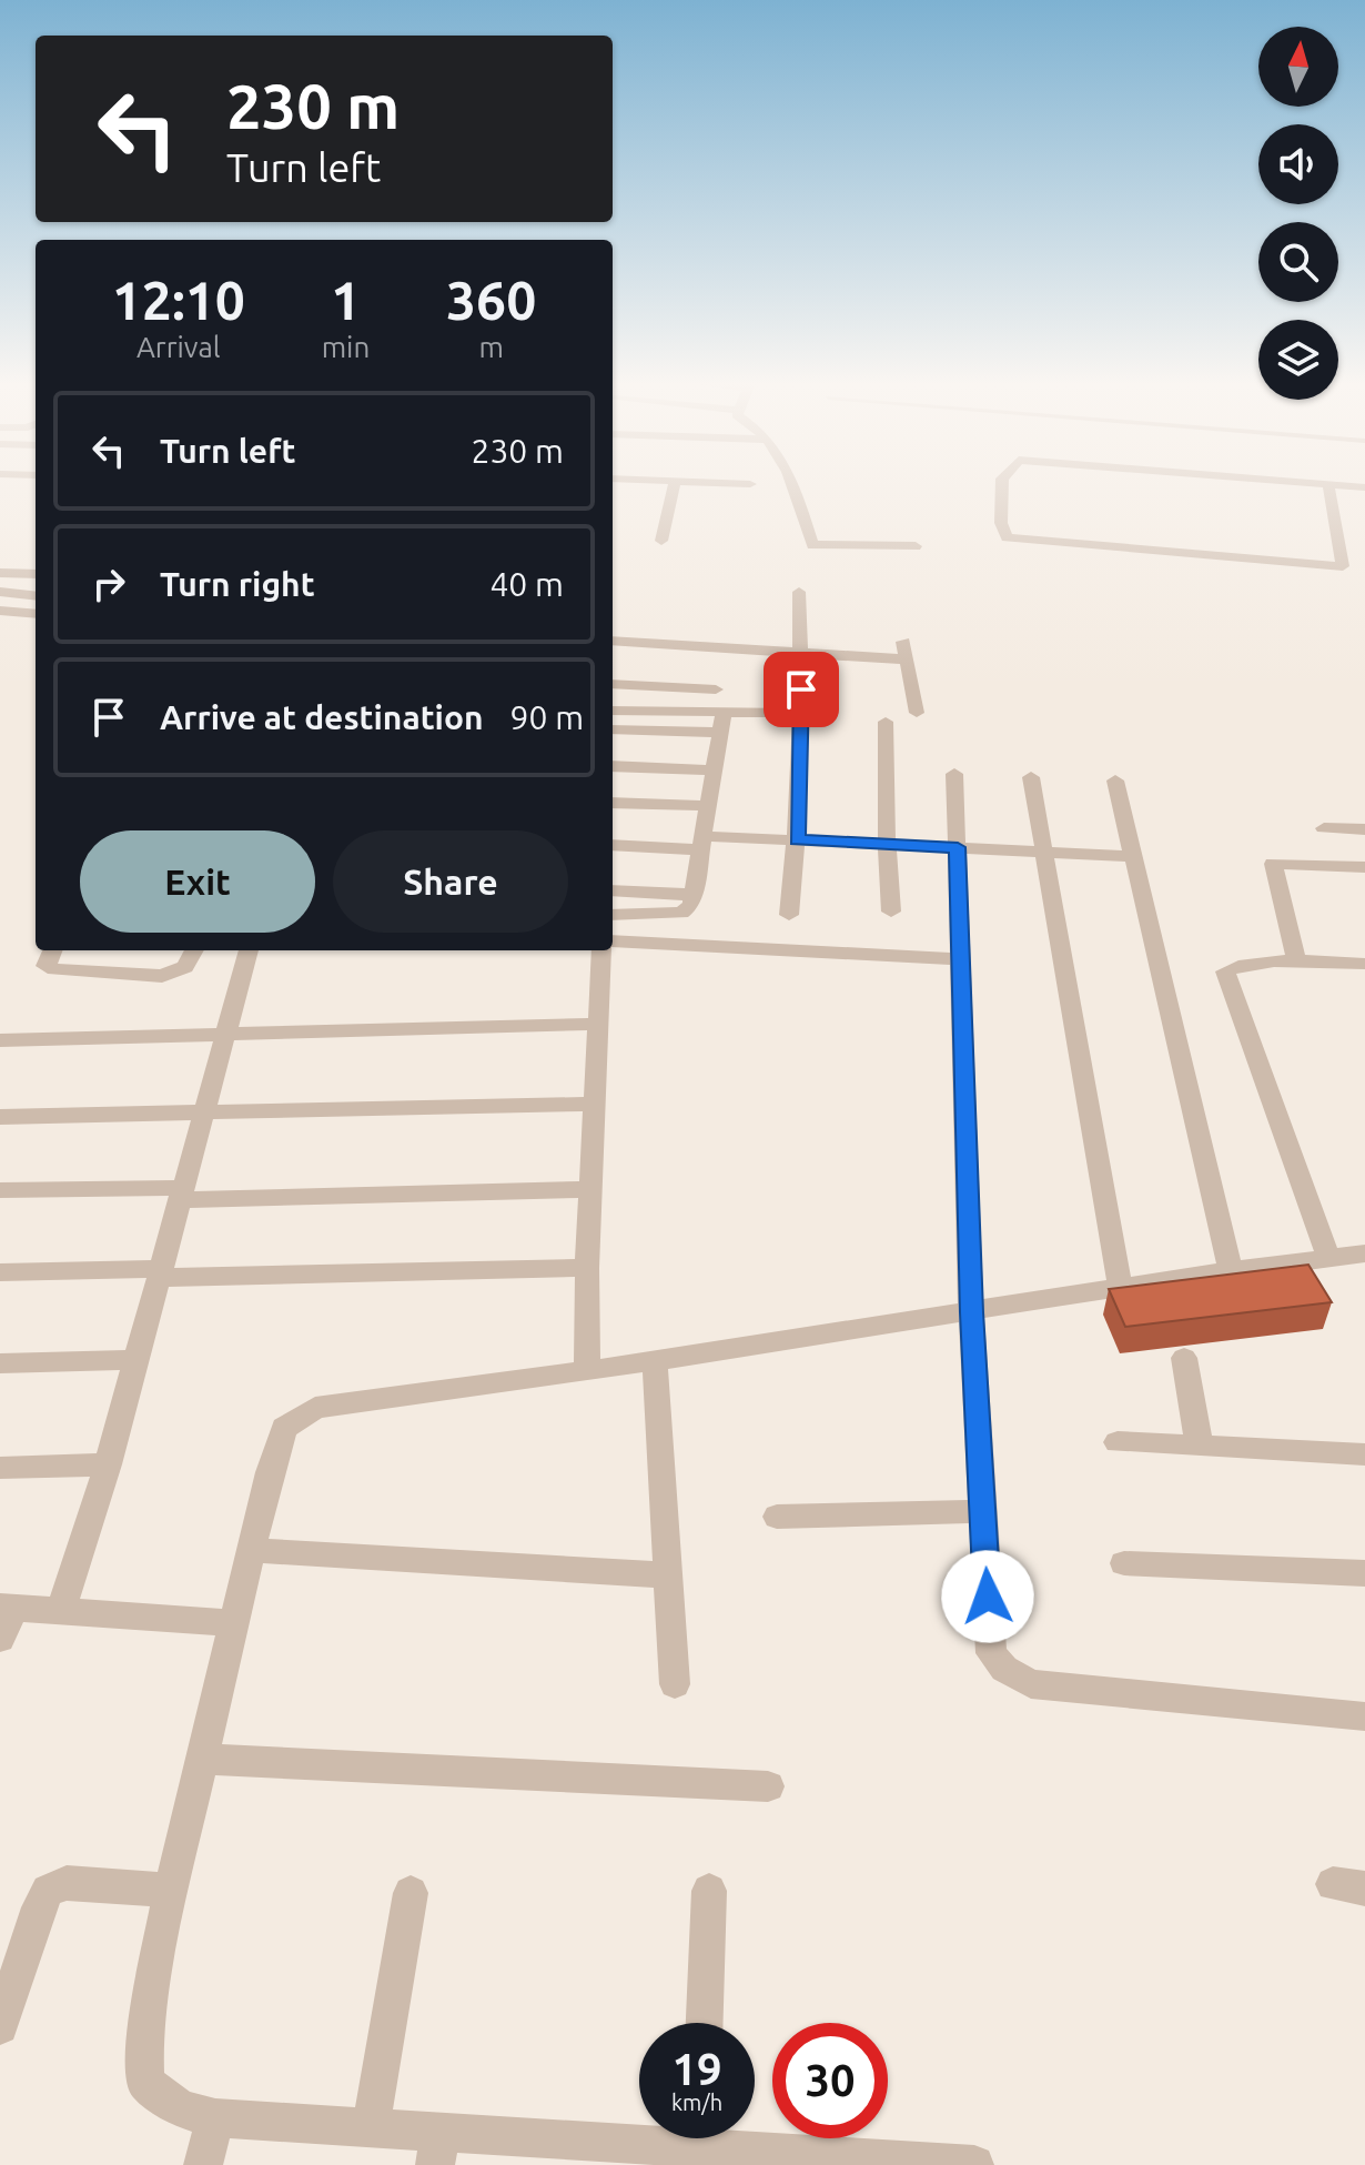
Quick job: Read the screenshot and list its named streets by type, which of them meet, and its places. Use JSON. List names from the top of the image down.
{
  "north": "top",
  "page": {
    "turn": ["230 m", "Turn left"],
    "eta": [
      "12:10",
      "Arrival",
      "1",
      "min",
      "360",
      "m"
    ],
    "list": [
      {
        "name": "Turn left",
        "value": "230 m"
      },
      {
        "name": "Turn right",
        "value": "40 m"
      },
      {
        "name": "Arrive at destination",
        "value": "90 m"
      }
    ],
    "buttons": ["Exit", "Share"],
    "speed": "19 km/h",
    "limit": "30"
  }
}
